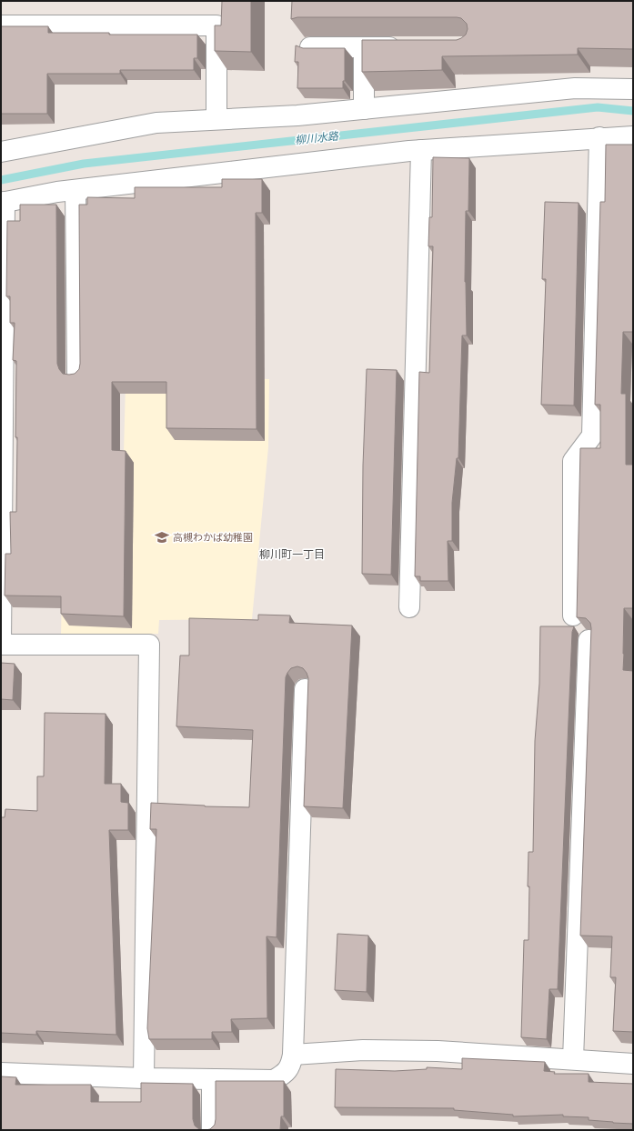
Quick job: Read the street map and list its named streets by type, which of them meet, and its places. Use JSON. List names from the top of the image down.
{
  "districts": ["柳川町一丁目"],
  "water": ["柳川水路"],
  "places": {
    "school or university": ["高槻わかば幼稚園"]
  }
}
